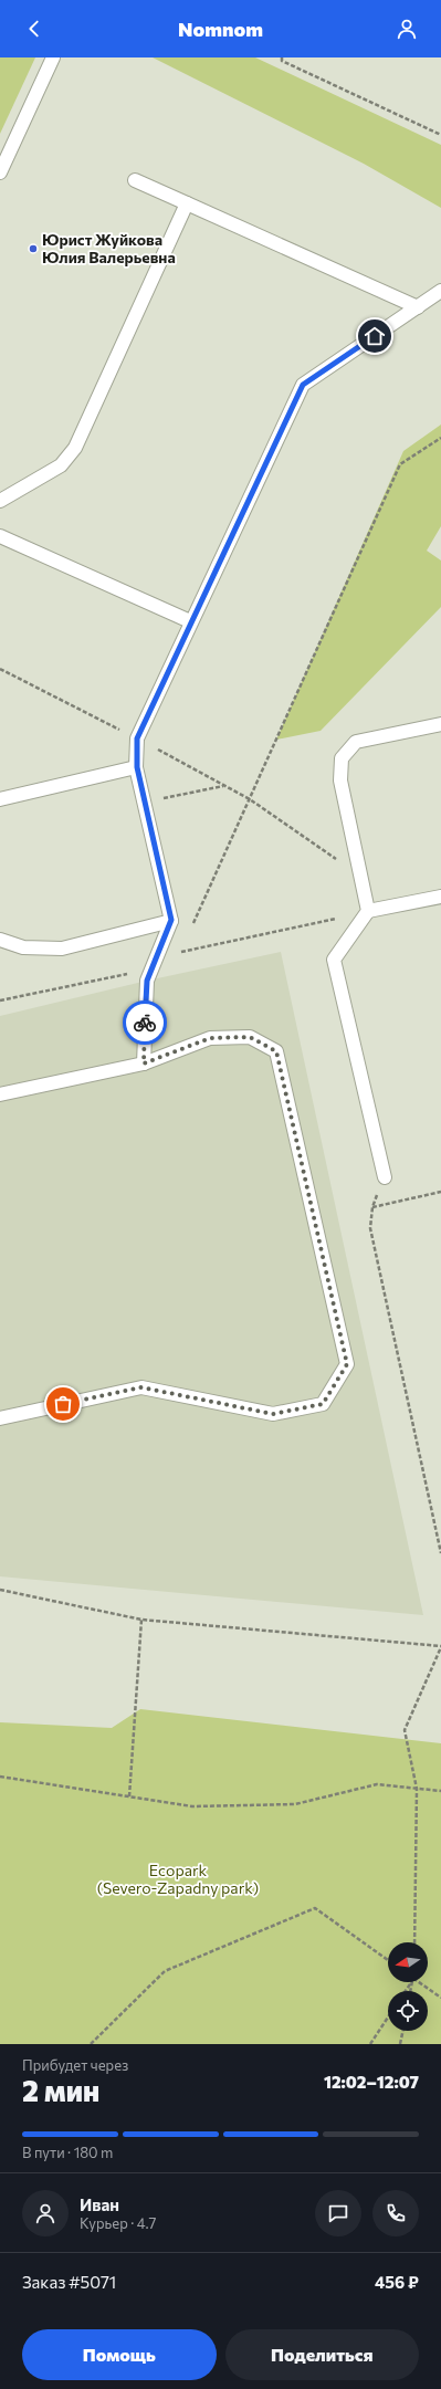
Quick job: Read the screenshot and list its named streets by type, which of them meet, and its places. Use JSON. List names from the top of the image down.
{
  "parks": ["Ecopark (Severo-Zapadny park)"],
  "places": ["Юрист Жуйкова Юлия Валерьевна"],
  "north": "left",
  "page": {
    "header": "Nomnom",
    "heading": ["2 мин", "Прибудет через", "12:02–12:07"],
    "panel": [
      "Иван",
      "Курьер · 4.7",
      "Заказ #5071",
      "456 ₽"
    ],
    "bar": "В пути · 180 m",
    "buttons": ["Помощь", "Поделиться"]
  }
}
